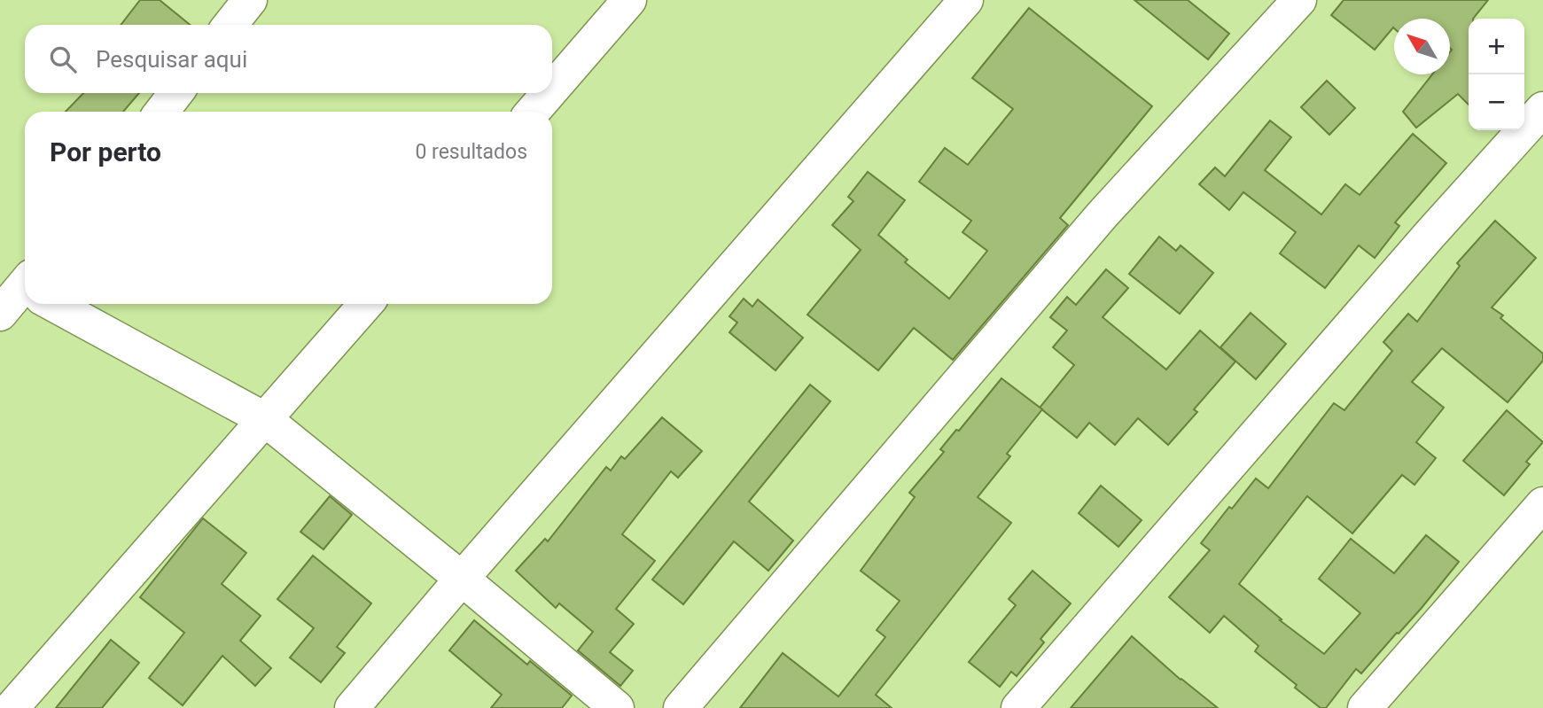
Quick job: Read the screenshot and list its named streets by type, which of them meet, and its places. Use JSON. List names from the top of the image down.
{
  "north": "top left",
  "page": {
    "map_buttons": ["+", "−"],
    "search": "Pesquisar aqui",
    "heading": ["Por perto", "0 resultados"]
  }
}
